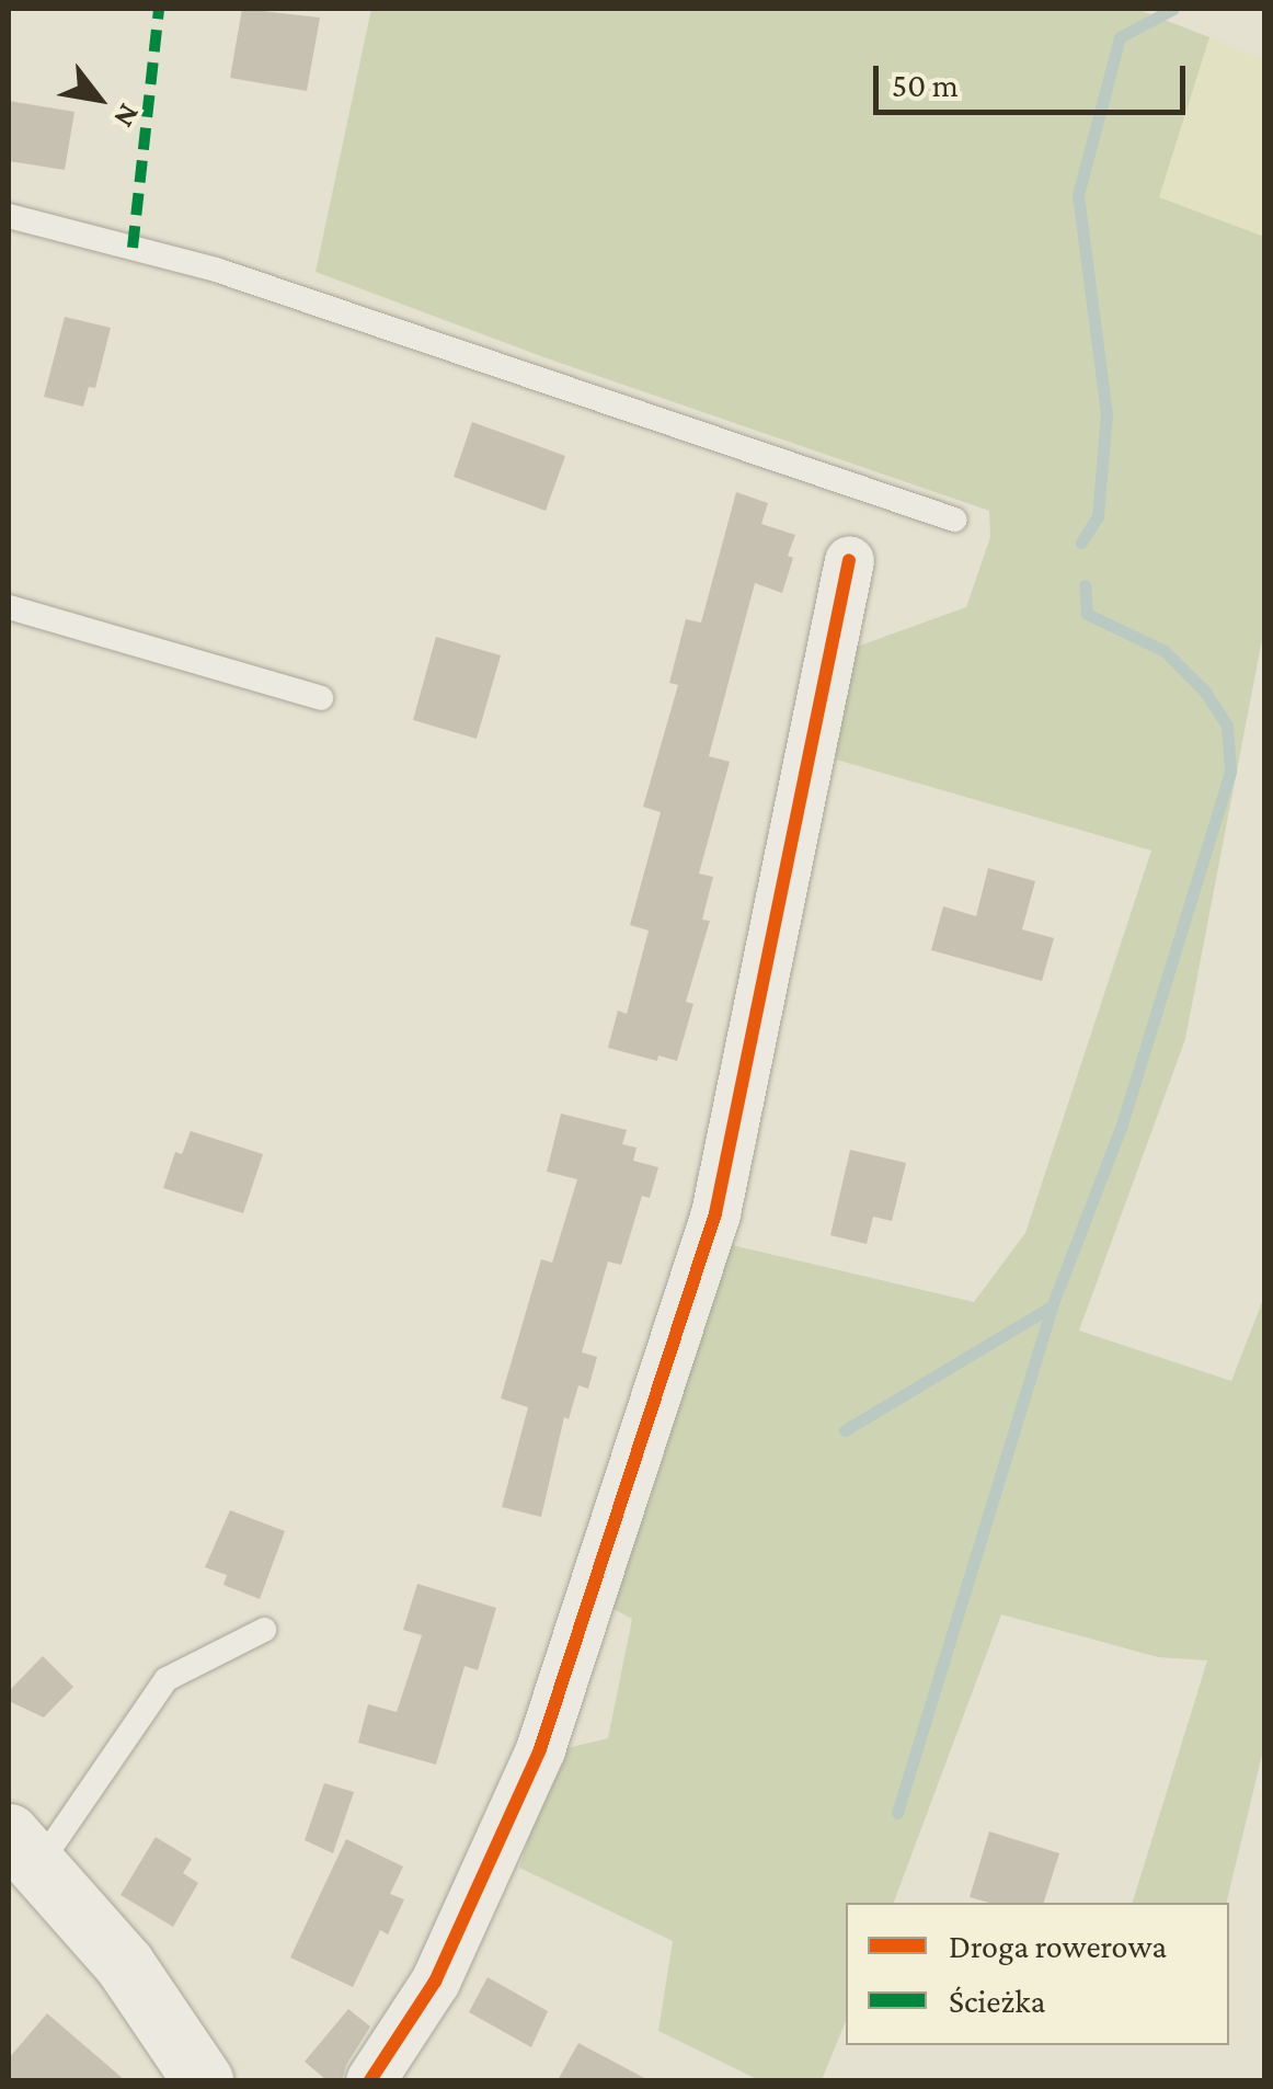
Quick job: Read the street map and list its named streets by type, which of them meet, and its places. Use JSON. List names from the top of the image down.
{
  "legend": ["Droga rowerowa", "Ścieżka"],
  "scale_bar": "50 m",
  "north": "bottom right"
}
